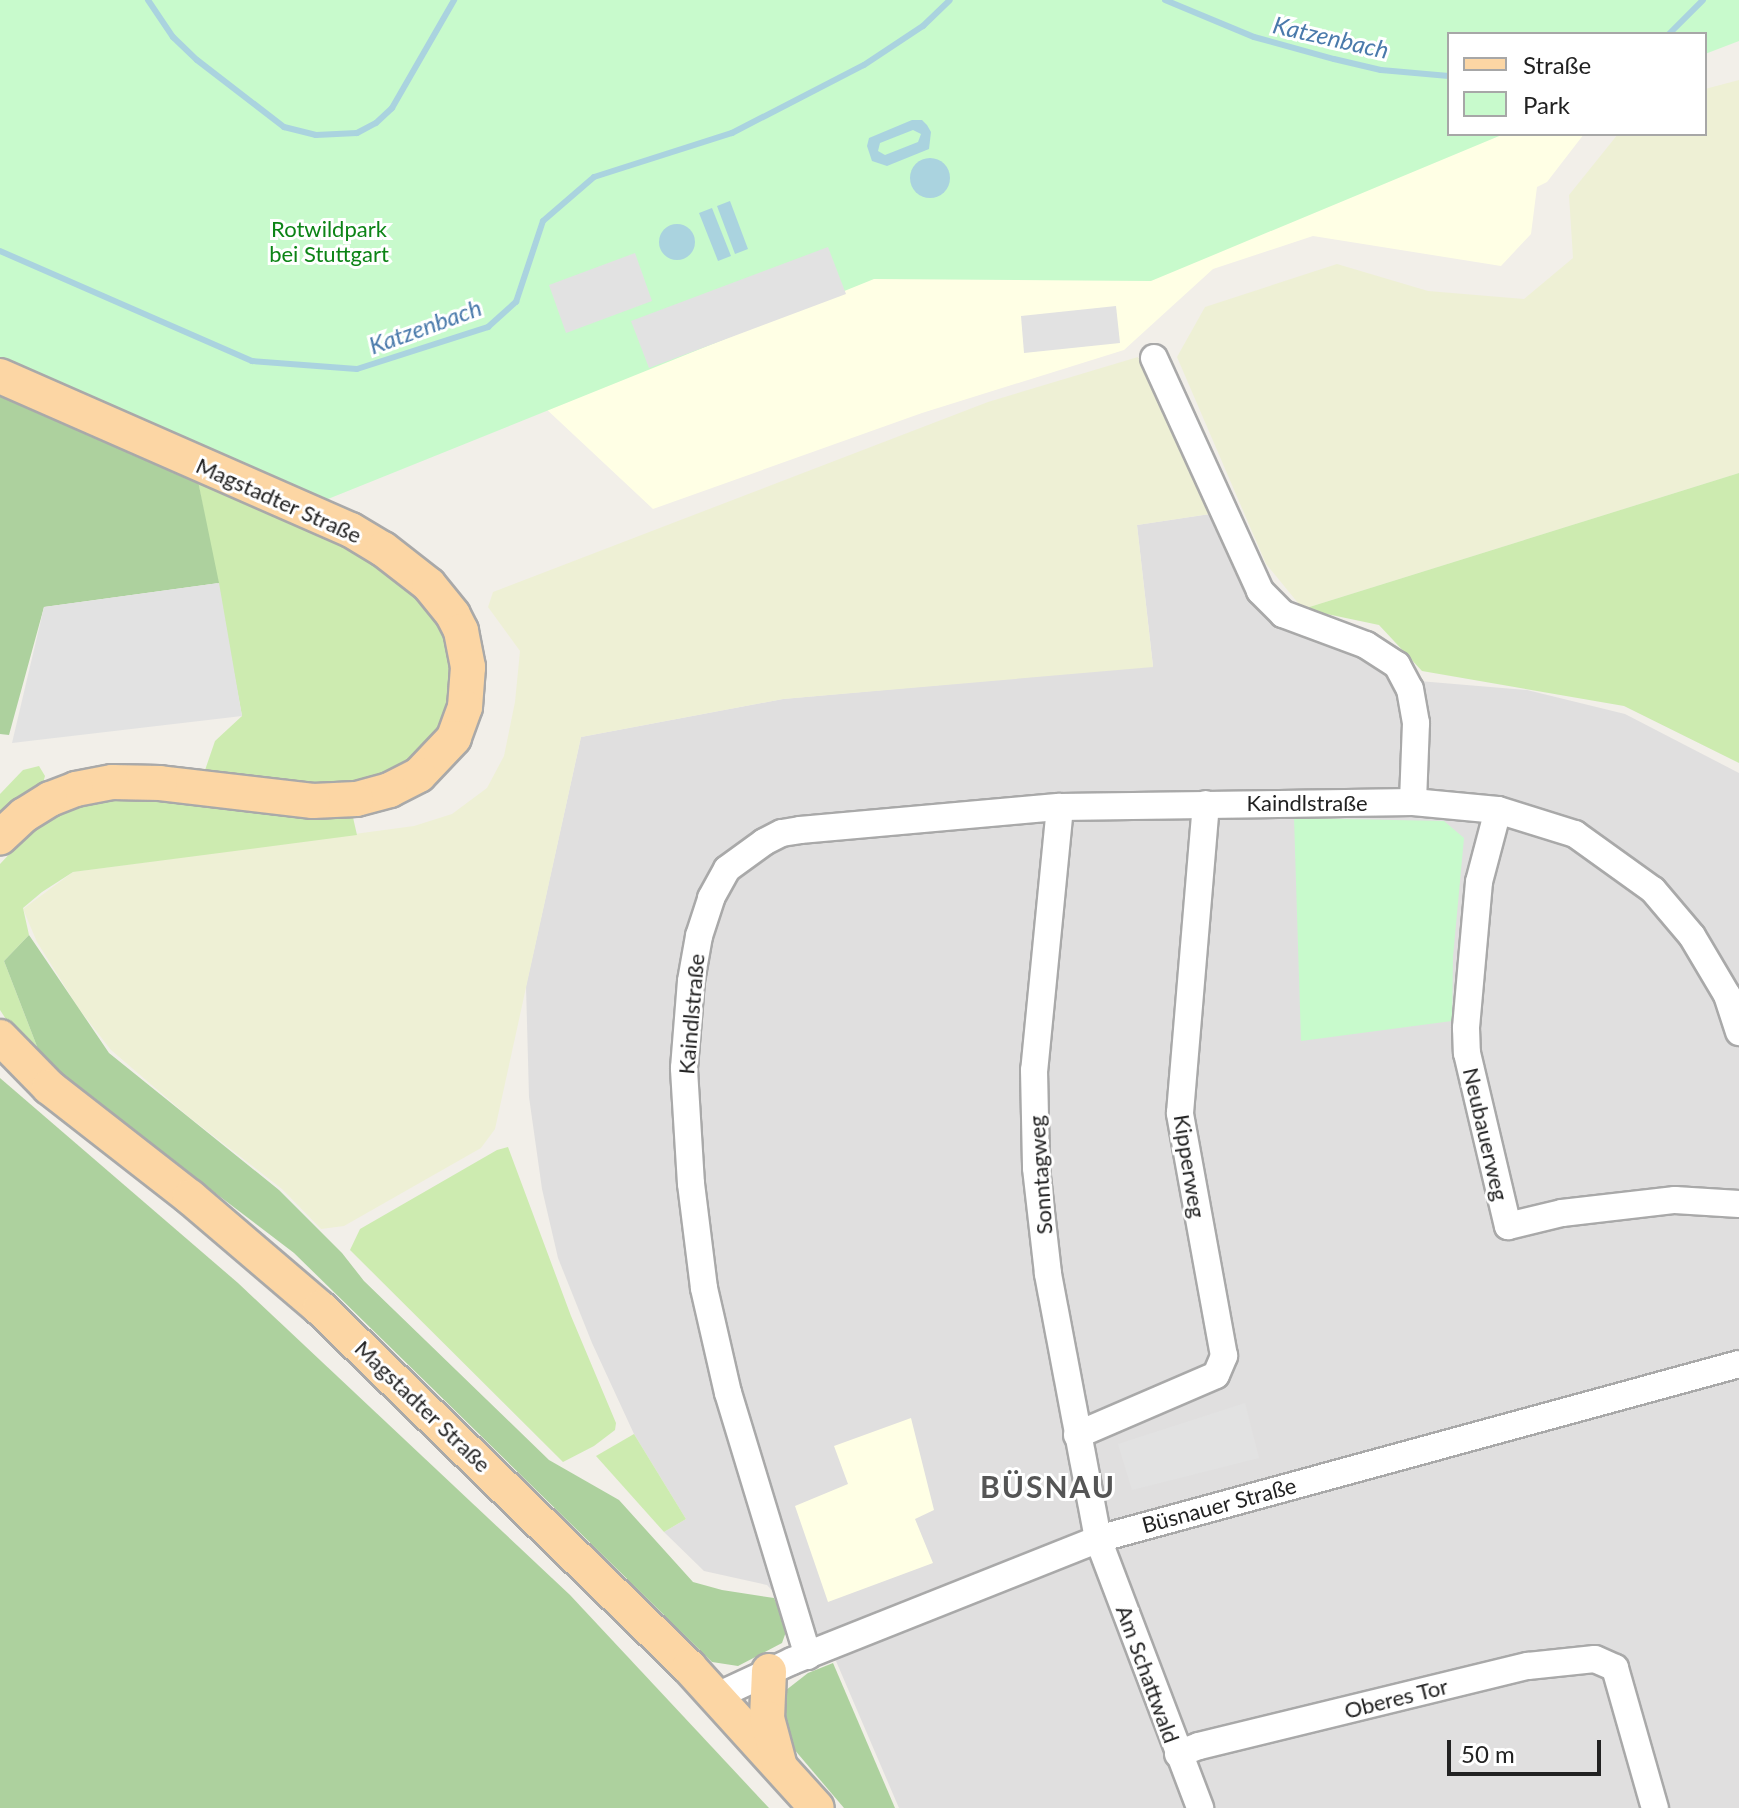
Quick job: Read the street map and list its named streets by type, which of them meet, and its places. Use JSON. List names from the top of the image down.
{
  "streets": {
    "main road": ["Magstadter Straße"],
    "street": [
      "Kaindlstraße",
      "Neubauerweg",
      "Kipperweg",
      "Sonntagweg",
      "Büsnauer Straße",
      "Am Schattwald",
      "Oberes Tor"
    ]
  },
  "crossings": [
    ["Magstadter Straße", "Büsnauer Straße"],
    ["Kaindlstraße", "Neubauerweg"],
    ["Kaindlstraße", "Kipperweg"],
    ["Kaindlstraße", "Sonntagweg"],
    ["Kaindlstraße", "Büsnauer Straße"],
    ["Kipperweg", "Sonntagweg"],
    ["Sonntagweg", "Büsnauer Straße"],
    ["Sonntagweg", "Am Schattwald"],
    ["Büsnauer Straße", "Am Schattwald"],
    ["Am Schattwald", "Oberes Tor"]
  ],
  "districts": ["BÜSNAU"],
  "water": ["Katzenbach"],
  "parks": ["Rotwildpark bei Stuttgart"],
  "legend": ["Straße", "Park"],
  "scale_bar": "50 m"
}
